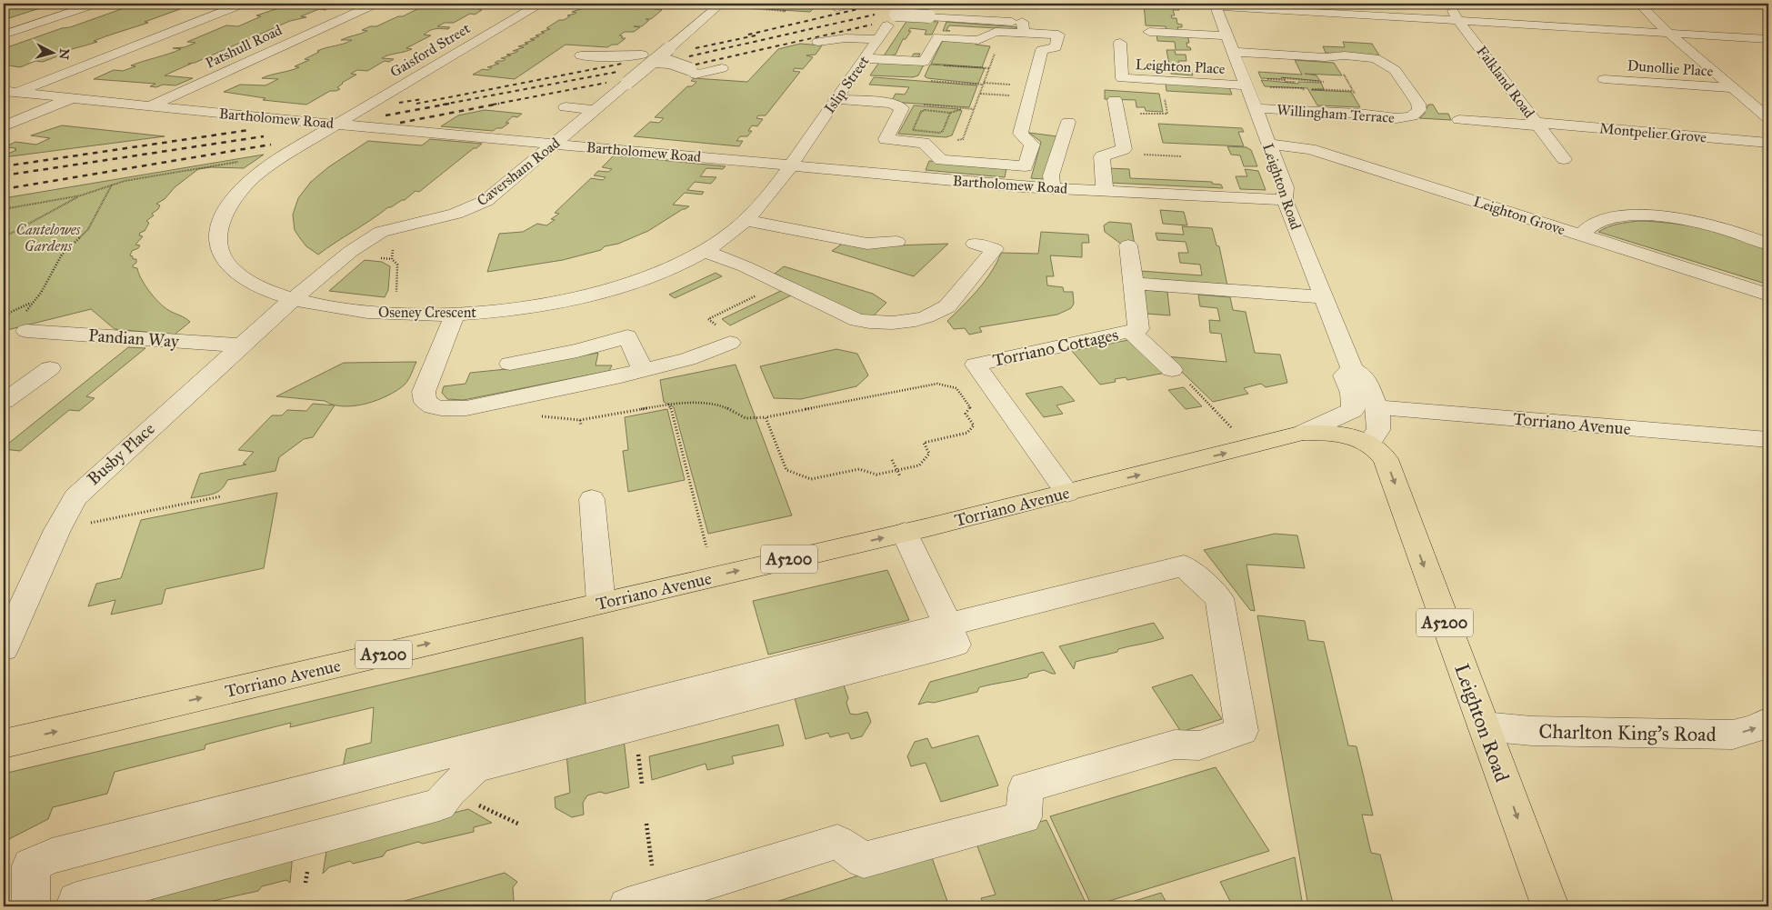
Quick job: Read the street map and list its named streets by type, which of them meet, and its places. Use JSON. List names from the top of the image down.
{
  "streets": {
    "main road": ["Leighton Road", "Torriano Avenue", "A5200"],
    "street": [
      "Patshull Road",
      "Gaisford Street",
      "Leighton Place",
      "Dunollie Place",
      "Falkland Road",
      "Islip Street",
      "Willingham Terrace",
      "Bartholomew Road",
      "Montpelier Grove",
      "Caversham Road",
      "Leighton Grove",
      "Oseney Crescent",
      "Pandian Way",
      "Torriano Cottages",
      "Busby Place",
      "Charlton King's Road"
    ]
  },
  "crossings": [
    ["Patshull Road", "Bartholomew Road"],
    ["Gaisford Street", "Bartholomew Road"],
    ["Gaisford Street", "Oseney Crescent"],
    ["Leighton Place", "Leighton Road"],
    ["Falkland Road", "Montpelier Grove"],
    ["Islip Street", "Bartholomew Road"],
    ["Islip Street", "Oseney Crescent"],
    ["Willingham Terrace", "Leighton Road"],
    ["Bartholomew Road", "Caversham Road"],
    ["Bartholomew Road", "Leighton Road"],
    ["Bartholomew Road", "Oseney Crescent"],
    ["Caversham Road", "Oseney Crescent"],
    ["Caversham Road", "Busby Place"],
    ["Leighton Road", "Leighton Grove"],
    ["Leighton Road", "Torriano Avenue"],
    ["Leighton Road", "Charlton King's Road"],
    ["Oseney Crescent", "Busby Place"],
    ["Pandian Way", "Busby Place"],
    ["Torriano Cottages", "Torriano Avenue"]
  ],
  "one_way": ["Leighton Road", "Torriano Avenue", "Charlton King's Road"],
  "parks": ["Cantelowes Gardens"],
  "north": "right"
}
